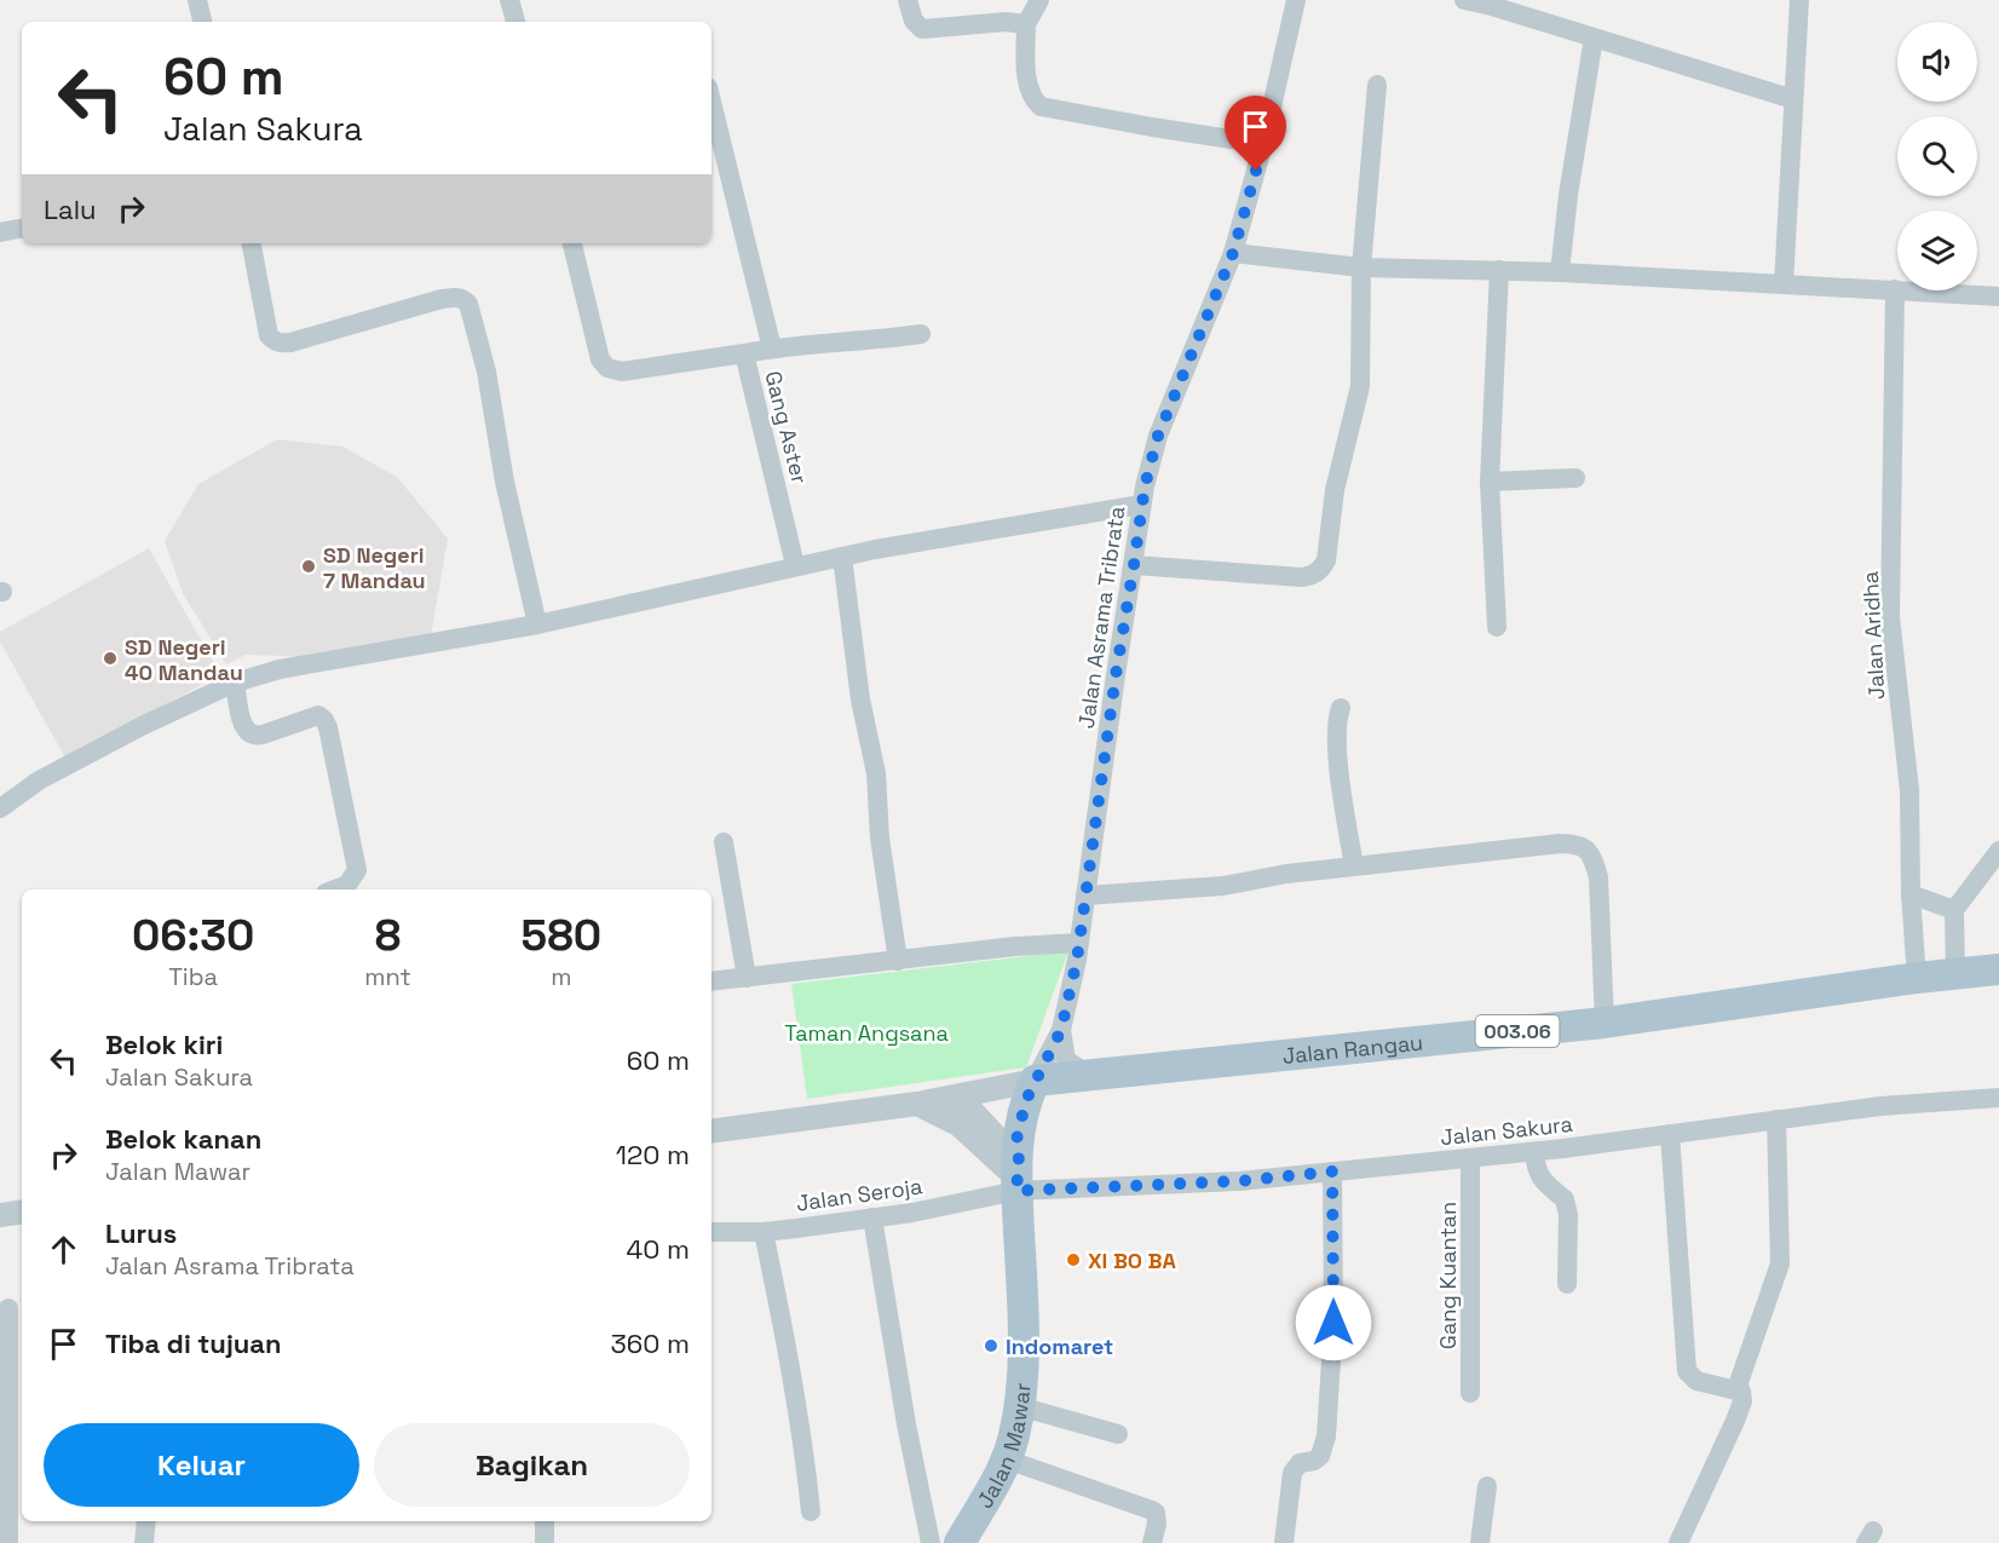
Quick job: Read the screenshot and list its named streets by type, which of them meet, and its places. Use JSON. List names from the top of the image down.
{
  "streets": {
    "main road": ["003.06", "Jalan Rangau", "Jalan Mawar"],
    "street": [
      "Gang Aster",
      "Jalan Asrama Tribrata",
      "Jalan Aridha",
      "Jalan Sakura",
      "Jalan Seroja",
      "Gang Kuantan"
    ]
  },
  "crossings": [
    ["Jalan Asrama Tribrata", "Jalan Rangau"],
    ["Jalan Asrama Tribrata", "Jalan Mawar"],
    ["Jalan Aridha", "Jalan Rangau"],
    ["Jalan Rangau", "Jalan Mawar"],
    ["Jalan Sakura", "Jalan Seroja"],
    ["Jalan Sakura", "Gang Kuantan"],
    ["Jalan Sakura", "Jalan Mawar"],
    ["Jalan Seroja", "Jalan Mawar"]
  ],
  "parks": ["Taman Angsana"],
  "places": [
    "SD Negeri 7 Mandau",
    "SD Negeri 40 Mandau",
    "XI BO BA",
    "Indomaret"
  ],
  "page": {
    "turn": ["60 m", "Jalan Sakura"],
    "then": "Lalu",
    "eta": [
      "06:30",
      "Tiba",
      "8",
      "mnt",
      "580",
      "m"
    ],
    "list": [
      {
        "name": "Belok kiri",
        "note": "Jalan Sakura",
        "value": "60 m"
      },
      {
        "name": "Belok kanan",
        "note": "Jalan Mawar",
        "value": "120 m"
      },
      {
        "name": "Lurus",
        "note": "Jalan Asrama Tribrata",
        "value": "40 m"
      },
      {
        "name": "Tiba di tujuan",
        "value": "360 m"
      }
    ],
    "buttons": ["Keluar", "Bagikan"]
  }
}
